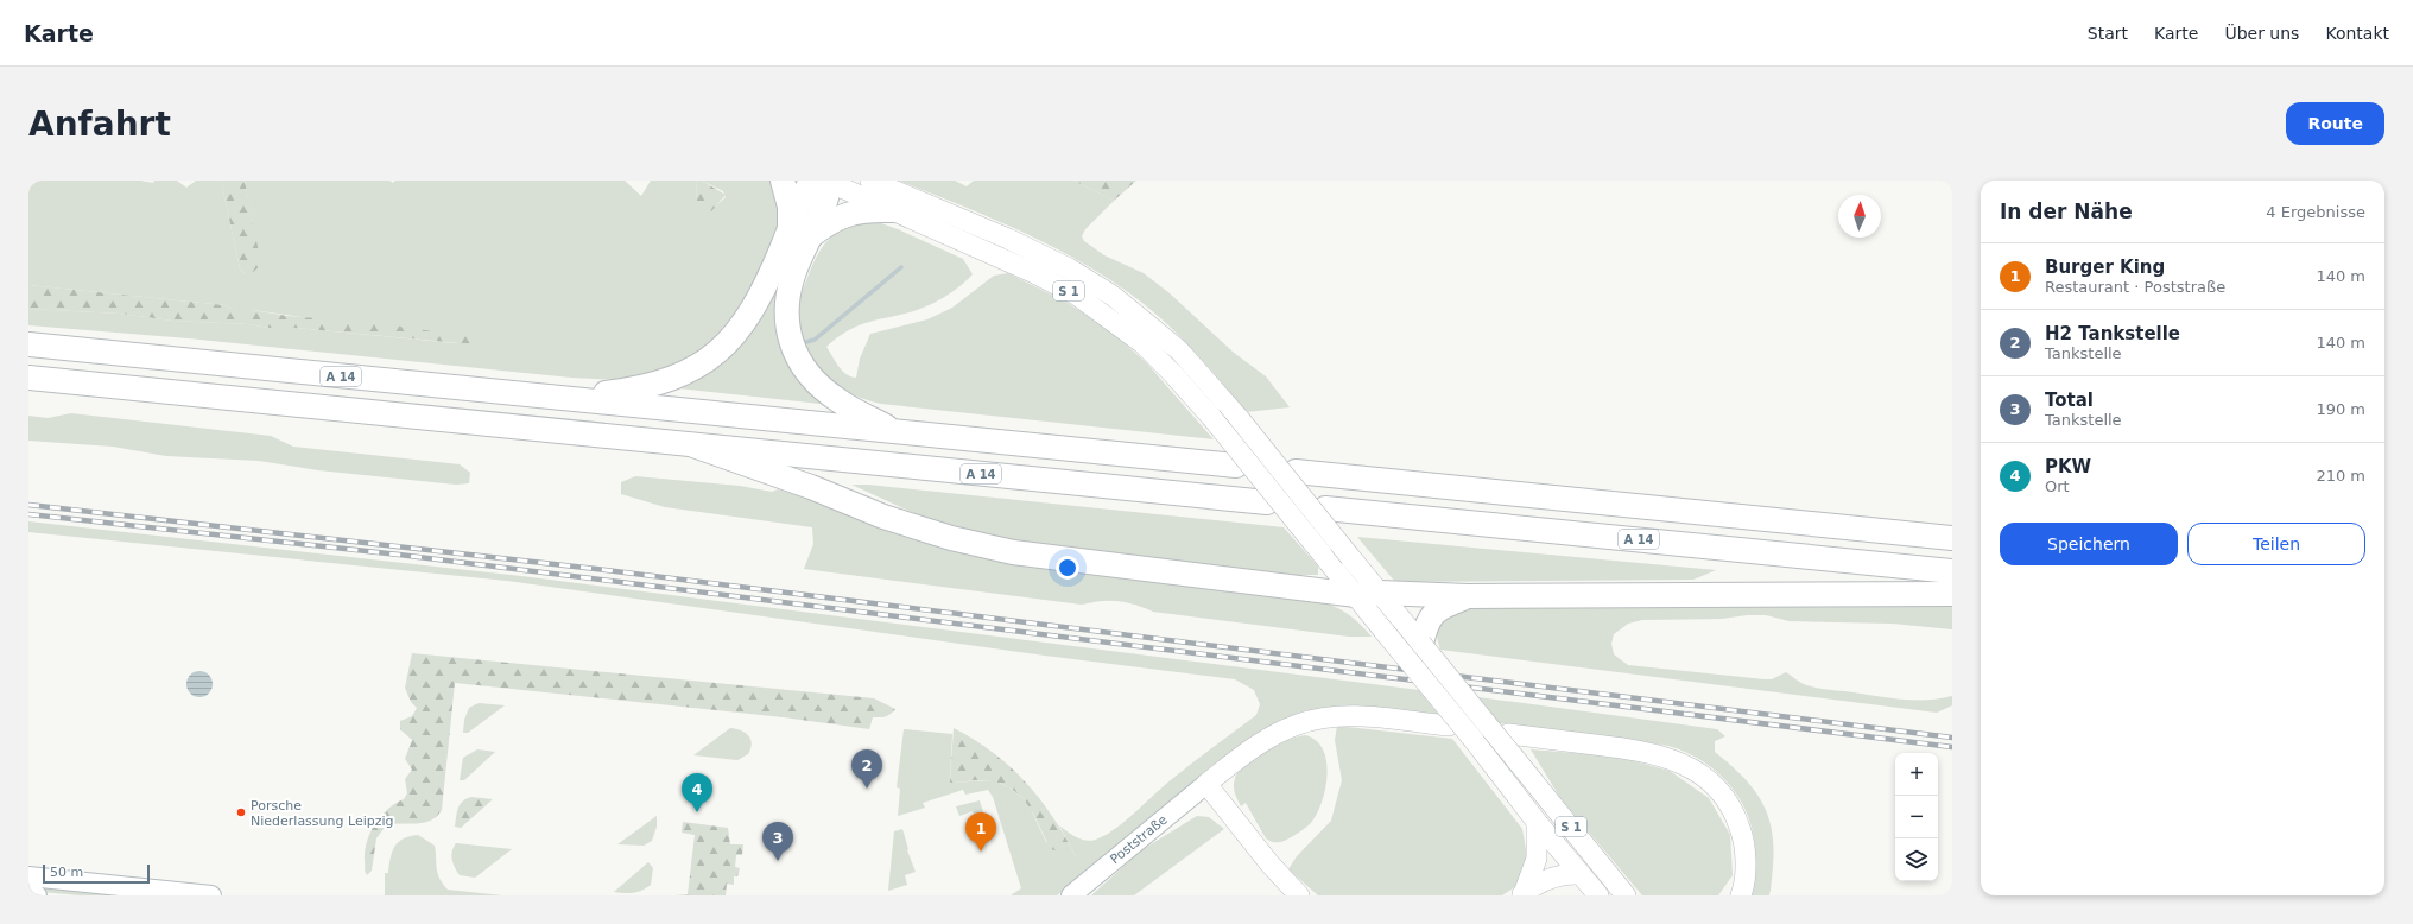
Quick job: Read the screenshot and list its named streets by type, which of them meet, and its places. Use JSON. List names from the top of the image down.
{
  "streets": {
    "highway": ["A 14"],
    "main road": ["S 1"],
    "street": ["Poststraße"]
  },
  "places": ["Porsche Niederlassung Leipzig"],
  "scale_bar": "50 m",
  "north": "top",
  "page": {
    "header": "Karte",
    "nav": [
      "Start",
      "Karte",
      "Über uns",
      "Kontakt"
    ],
    "buttons": [
      "Route",
      ["Speichern", "Teilen"]
    ],
    "title": "Anfahrt",
    "heading": ["In der Nähe", "4 Ergebnisse"],
    "list": [
      {
        "mark": "1",
        "name": "Burger King",
        "note": "Restaurant · Poststraße",
        "value": "140 m"
      },
      {
        "mark": "2",
        "name": "H2 Tankstelle",
        "note": "Tankstelle",
        "value": "140 m"
      },
      {
        "mark": "3",
        "name": "Total",
        "note": "Tankstelle",
        "value": "190 m"
      },
      {
        "mark": "4",
        "name": "PKW",
        "note": "Ort",
        "value": "210 m"
      }
    ],
    "pins": [
      "2",
      "4",
      "1",
      "3"
    ],
    "map_buttons": ["+", "−"],
    "scale": "50 m"
  }
}
